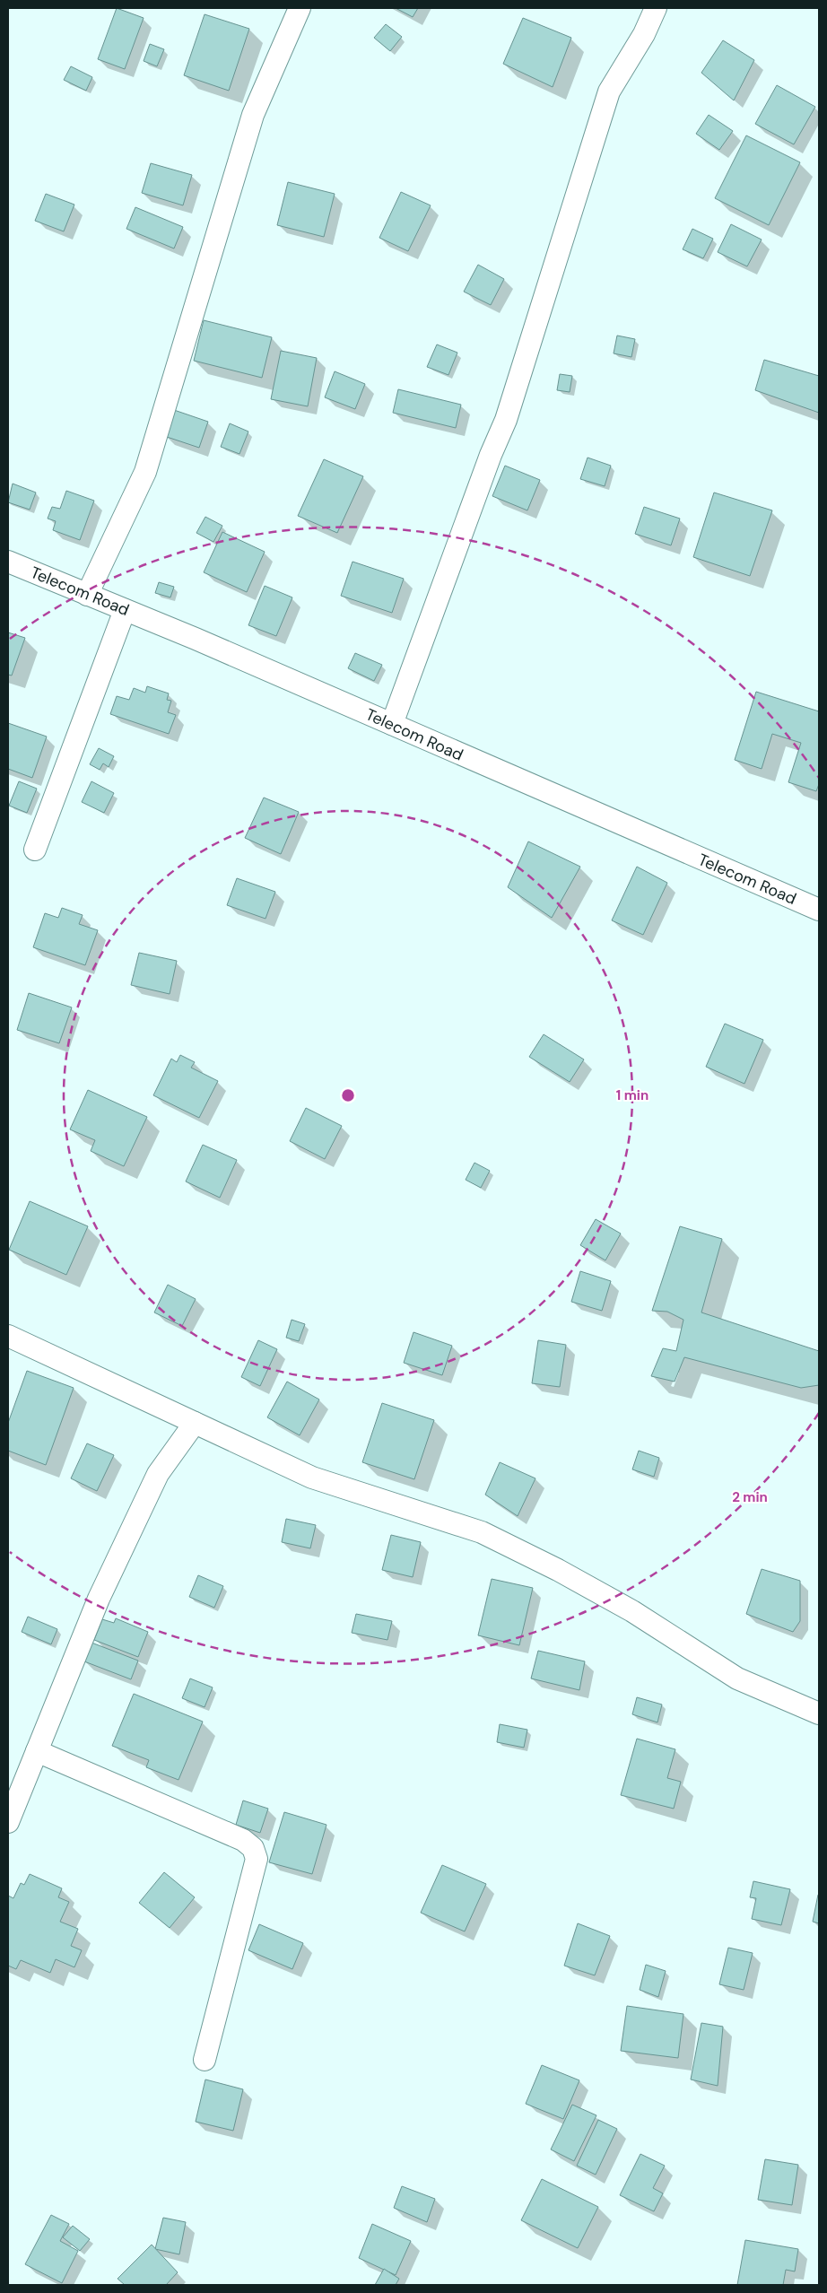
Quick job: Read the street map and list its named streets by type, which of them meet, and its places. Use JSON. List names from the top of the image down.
{
  "streets": {
    "street": ["Telecom Road"]
  },
  "rings": ["1 min", "2 min"]
}
